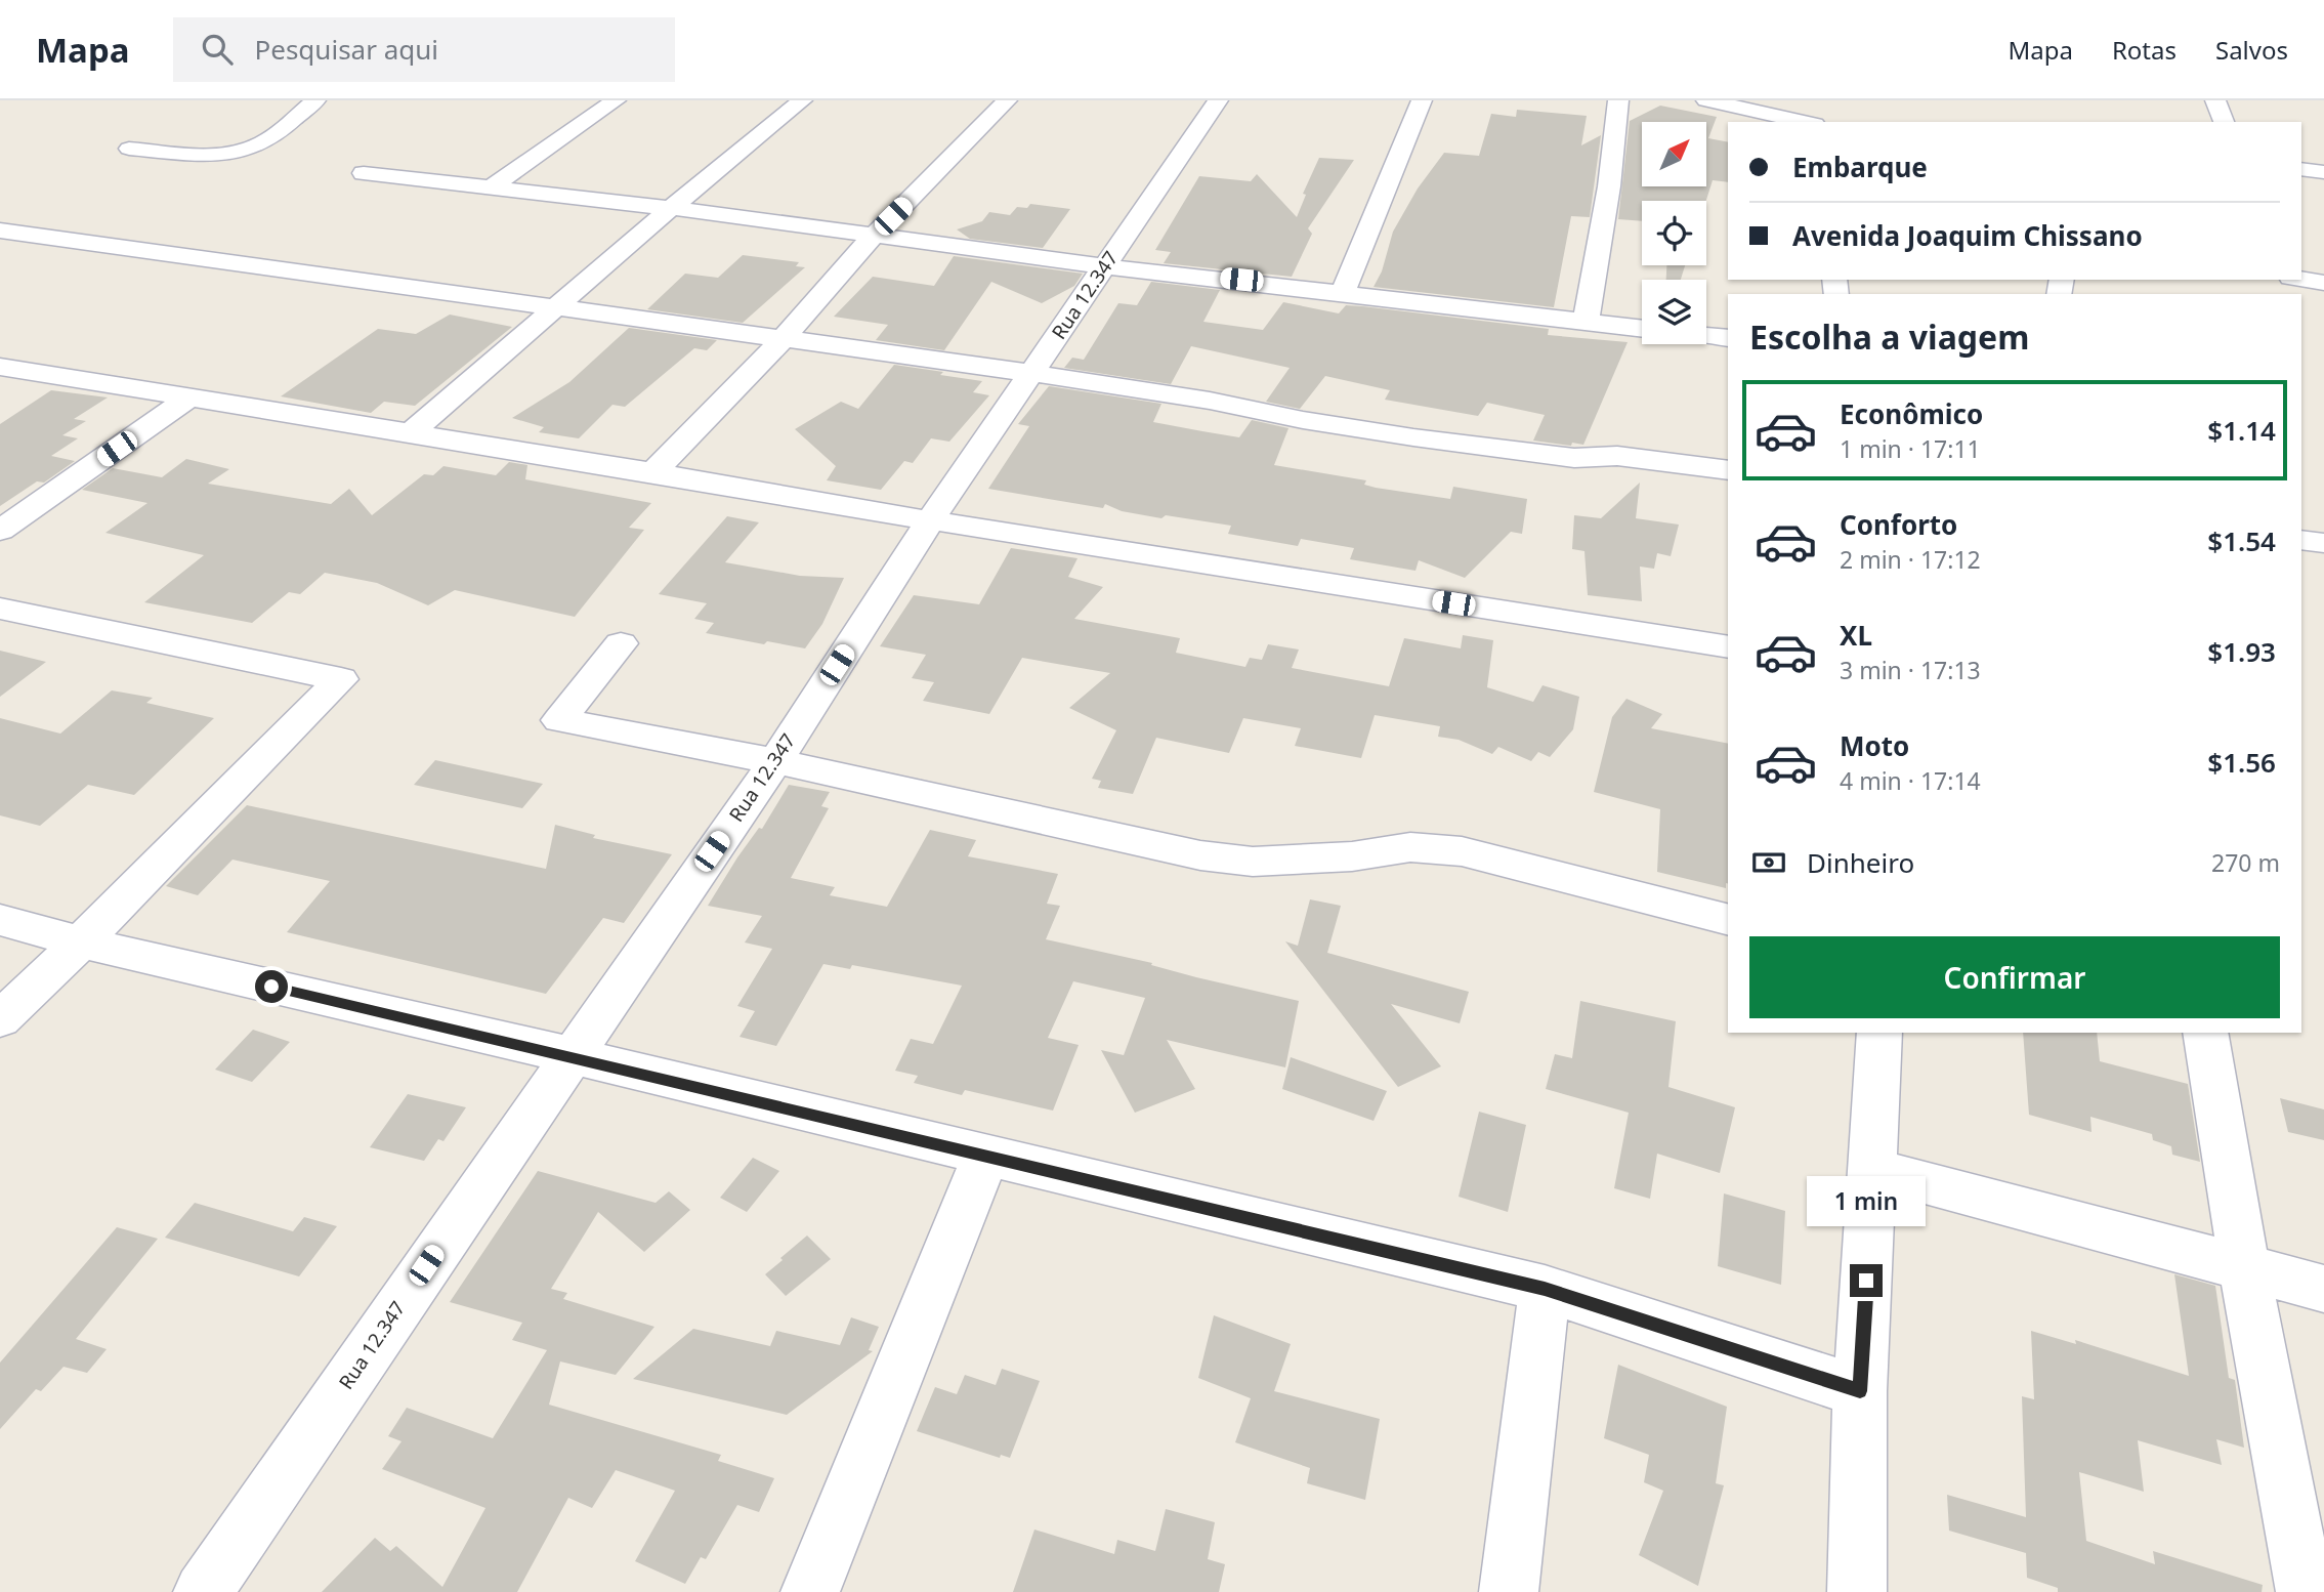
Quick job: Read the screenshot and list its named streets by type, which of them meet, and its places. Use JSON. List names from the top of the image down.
{
  "streets": {
    "street": ["Rua 12.347"]
  },
  "north": "top right",
  "page": {
    "header": "Mapa",
    "search": "Pesquisar aqui",
    "nav": ["Mapa", "Rotas", "Salvos"],
    "banner": ["Embarque", "Avenida Joaquim Chissano"],
    "heading": "Escolha a viagem",
    "list": [
      {
        "name": "Econômico",
        "note": "1 min · 17:11",
        "value": "$1.14"
      },
      {
        "name": "Conforto",
        "note": "2 min · 17:12",
        "value": "$1.54"
      },
      {
        "name": "XL",
        "note": "3 min · 17:13",
        "value": "$1.93"
      },
      {
        "name": "Moto",
        "note": "4 min · 17:14",
        "value": "$1.56"
      }
    ],
    "pay": ["Dinheiro", "270 m"],
    "buttons": "Confirmar",
    "bubble": "1 min"
  }
}
